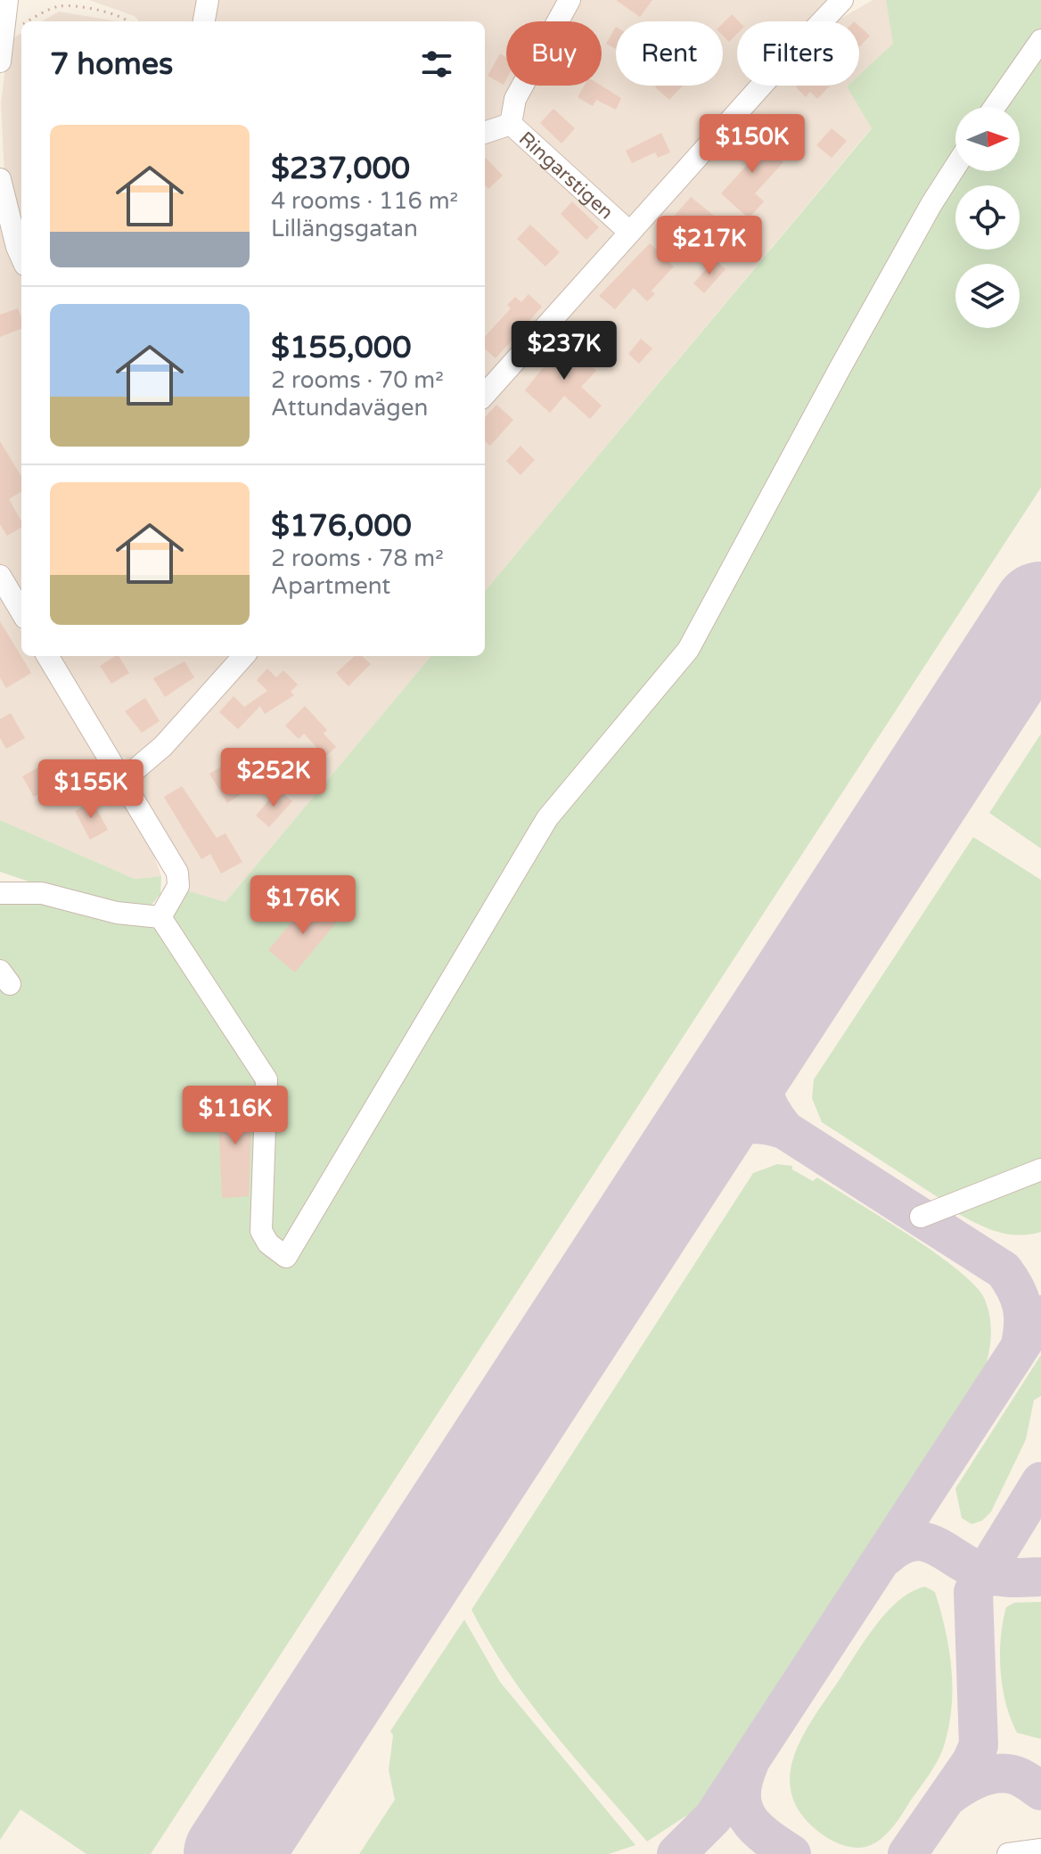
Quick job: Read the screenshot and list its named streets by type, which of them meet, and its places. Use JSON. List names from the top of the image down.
{
  "streets": {
    "street": ["Ringarstigen"]
  },
  "north": "right",
  "page": {
    "chip": ["Buy", "Rent", "Filters"],
    "heading": "7 homes",
    "list": [
      {
        "name": "$237,000",
        "note": "4 rooms · 116 m² · Lillängsgatan"
      },
      {
        "name": "$155,000",
        "note": "2 rooms · 70 m² · Attundavägen"
      },
      {
        "name": "$176,000",
        "note": "2 rooms · 78 m² · Apartment"
      }
    ],
    "price": [
      "$150K",
      "$217K",
      "$237K",
      "$252K",
      "$155K",
      "$176K",
      "$116K"
    ]
  }
}
